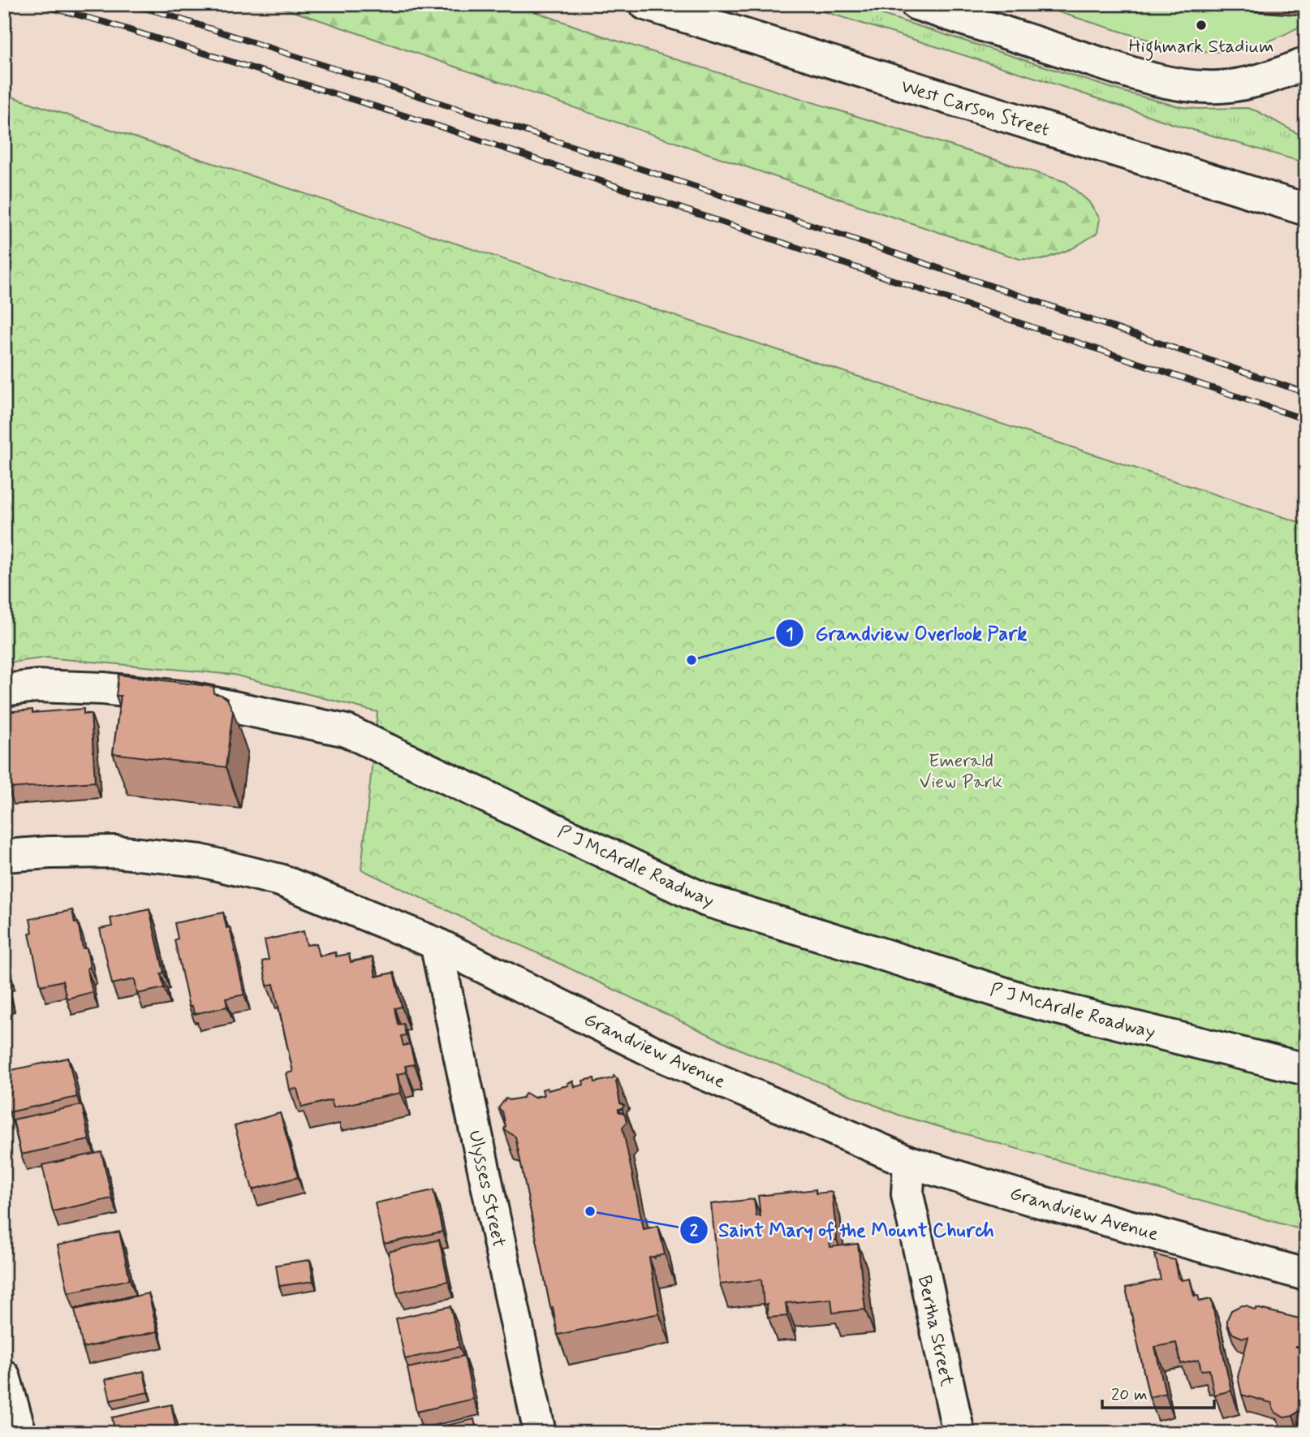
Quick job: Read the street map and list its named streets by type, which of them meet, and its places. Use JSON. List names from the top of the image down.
{
  "streets": {
    "street": [
      "West Carson Street",
      "P J McArdle Roadway",
      "Grandview Avenue",
      "Ulysses Street",
      "Bertha Street"
    ]
  },
  "crossings": [
    ["Grandview Avenue", "Ulysses Street"],
    ["Grandview Avenue", "Bertha Street"]
  ],
  "parks": ["Emerald View Park"],
  "places": ["Highmark Stadium", "Grandview Overlook Park", "Saint Mary of the Mount Church"],
  "scale_bar": "20 m"
}
